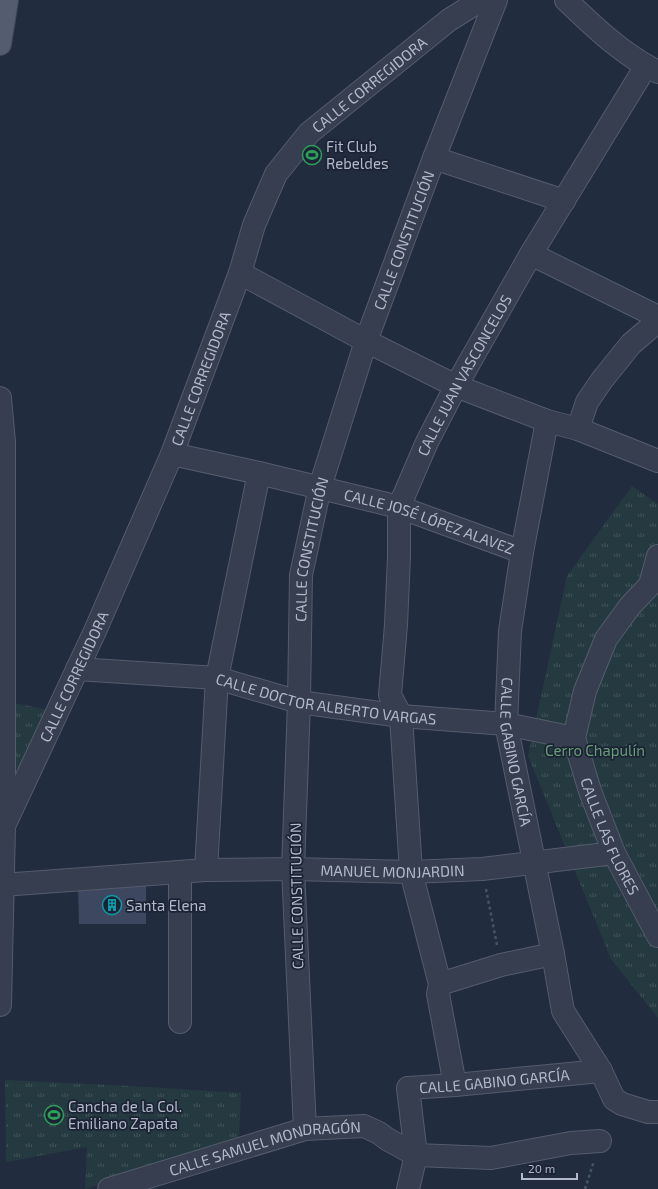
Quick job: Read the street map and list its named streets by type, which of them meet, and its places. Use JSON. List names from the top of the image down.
{
  "streets": {
    "street": [
      "CALLE CORREGIDORA",
      "CALLE CONSTITUCIÓN",
      "CALLE JUAN VASCONCELOS",
      "CALLE JOSÉ LÓPEZ ALAVEZ",
      "CALLE DOCTOR ALBERTO VARGAS",
      "CALLE GABINO GARCÍA",
      "CALLE LAS FLORES",
      "MANUEL MONJARDIN",
      "CALLE SAMUEL MONDRAGÓN"
    ]
  },
  "crossings": [
    ["CALLE CORREGIDORA", "CALLE JOSÉ LÓPEZ ALAVEZ"],
    ["CALLE CORREGIDORA", "CALLE DOCTOR ALBERTO VARGAS"],
    ["CALLE CONSTITUCIÓN", "CALLE JOSÉ LÓPEZ ALAVEZ"],
    ["CALLE CONSTITUCIÓN", "CALLE DOCTOR ALBERTO VARGAS"],
    ["CALLE CONSTITUCIÓN", "MANUEL MONJARDIN"],
    ["CALLE CONSTITUCIÓN", "CALLE SAMUEL MONDRAGÓN"],
    ["CALLE JUAN VASCONCELOS", "CALLE JOSÉ LÓPEZ ALAVEZ"],
    ["CALLE JUAN VASCONCELOS", "CALLE DOCTOR ALBERTO VARGAS"],
    ["CALLE JOSÉ LÓPEZ ALAVEZ", "CALLE GABINO GARCÍA"],
    ["CALLE DOCTOR ALBERTO VARGAS", "CALLE GABINO GARCÍA"],
    ["CALLE DOCTOR ALBERTO VARGAS", "CALLE LAS FLORES"],
    ["CALLE GABINO GARCÍA", "MANUEL MONJARDIN"],
    ["CALLE GABINO GARCÍA", "CALLE SAMUEL MONDRAGÓN"],
    ["CALLE LAS FLORES", "MANUEL MONJARDIN"]
  ],
  "parks": ["Cerro Chapulín"],
  "places": {
    "sports": ["Fit Club Rebeldes", "Cancha de la Col. Emiliano Zapata"],
    "building": ["Santa Elena"]
  },
  "scale_bar": "20 m"
}
